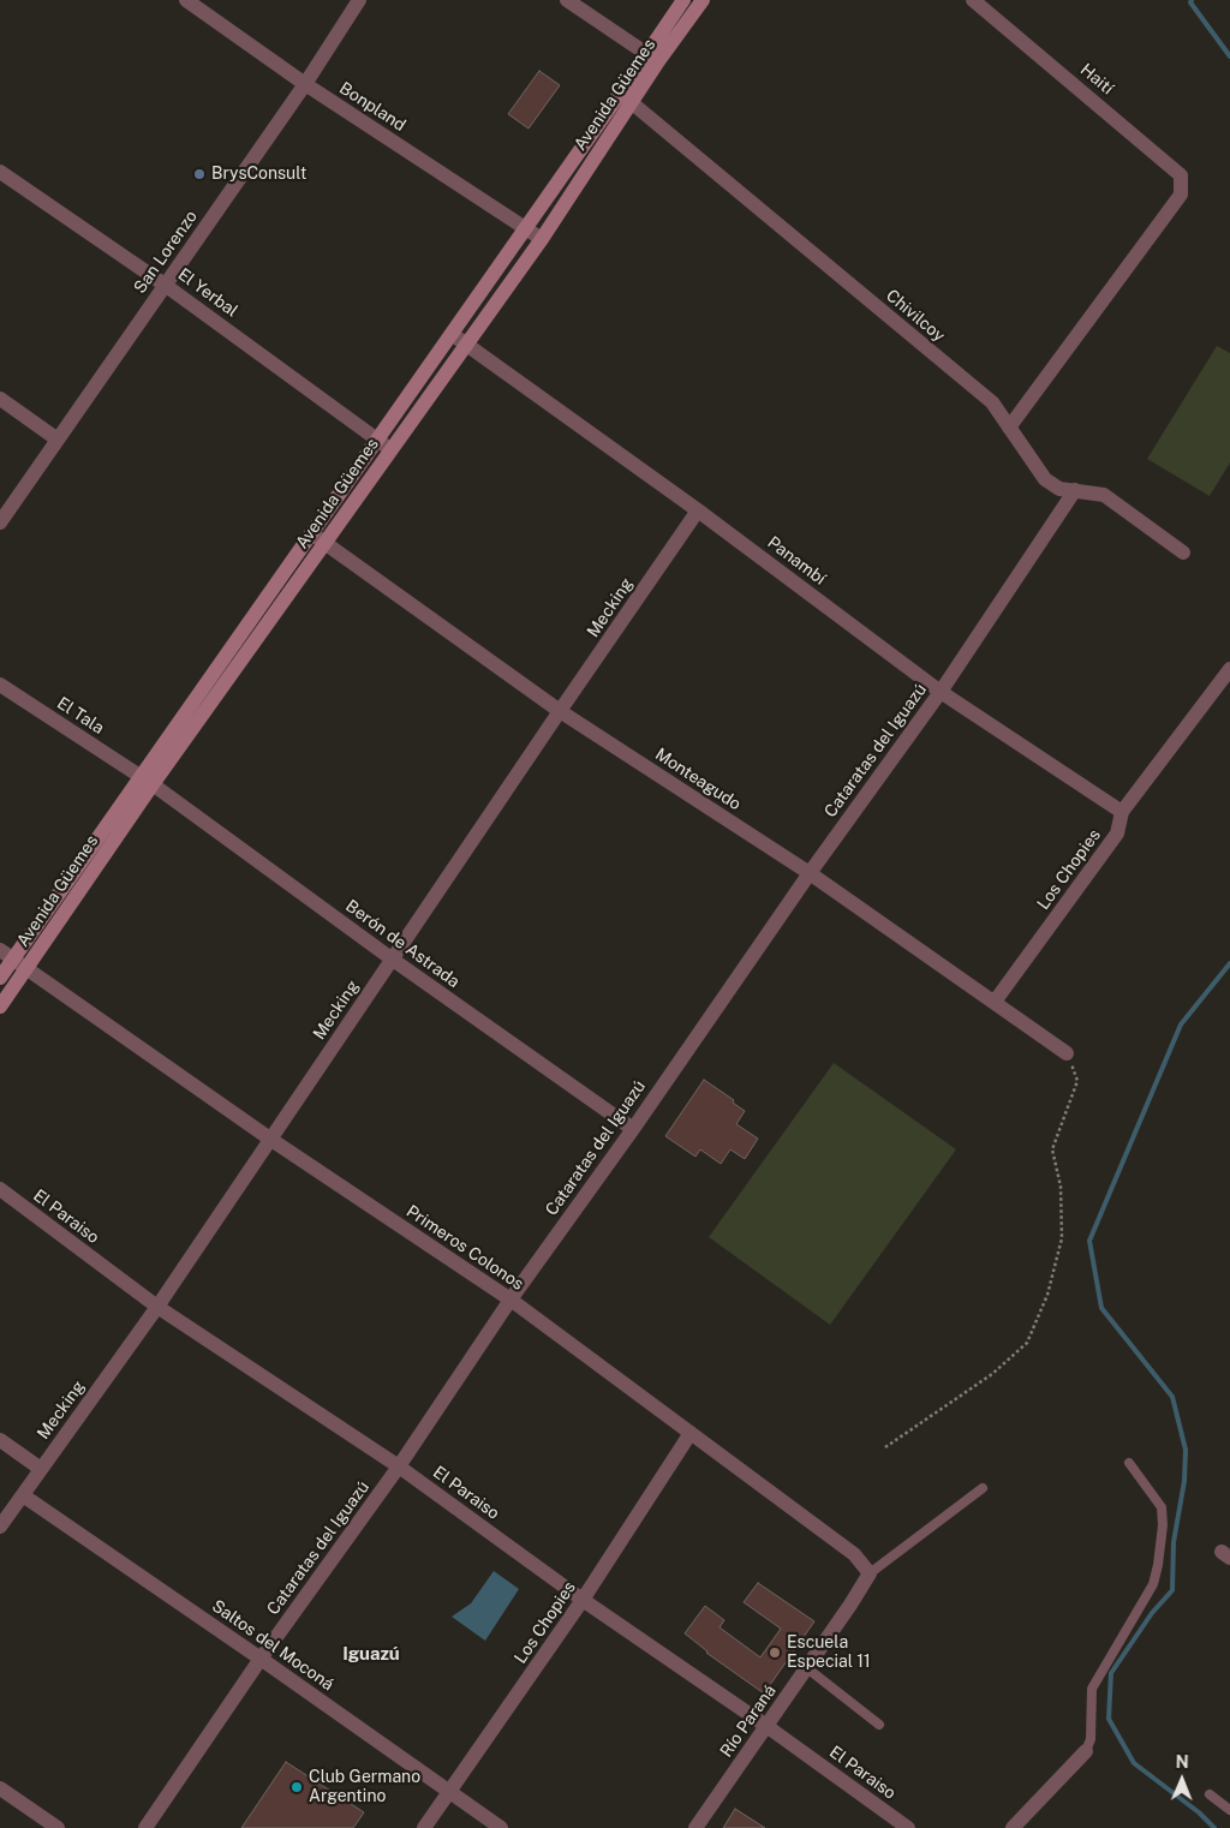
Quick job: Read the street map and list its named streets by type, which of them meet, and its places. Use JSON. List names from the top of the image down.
{
  "streets": {
    "main road": ["Avenida Güemes"],
    "street": [
      "Haití",
      "Bonpland",
      "San Lorenzo",
      "El Yerbal",
      "Chivilcoy",
      "Panambí",
      "Mecking",
      "El Tala",
      "Cataratas del Iguazú",
      "Monteagudo",
      "Los Chopies",
      "Berón de Astrada",
      "El Paraiso",
      "Primeros Colonos",
      "Saltos del Moconá",
      "Río Paraná"
    ]
  },
  "crossings": [
    ["Haití", "Chivilcoy"],
    ["Avenida Güemes", "Bonpland"],
    ["Avenida Güemes", "El Yerbal"],
    ["Avenida Güemes", "Chivilcoy"],
    ["Avenida Güemes", "Panambí"],
    ["Avenida Güemes", "El Tala"],
    ["Avenida Güemes", "Monteagudo"],
    ["Avenida Güemes", "Berón de Astrada"],
    ["Avenida Güemes", "Primeros Colonos"],
    ["Bonpland", "San Lorenzo"],
    ["San Lorenzo", "El Yerbal"],
    ["Chivilcoy", "Cataratas del Iguazú"],
    ["Panambí", "Mecking"],
    ["Panambí", "Cataratas del Iguazú"],
    ["Panambí", "Los Chopies"],
    ["Mecking", "Monteagudo"],
    ["Mecking", "Berón de Astrada"],
    ["Mecking", "El Paraiso"],
    ["Mecking", "Primeros Colonos"],
    ["Mecking", "Saltos del Moconá"],
    ["El Tala", "Berón de Astrada"],
    ["Cataratas del Iguazú", "Monteagudo"],
    ["Cataratas del Iguazú", "Berón de Astrada"],
    ["Cataratas del Iguazú", "El Paraiso"],
    ["Cataratas del Iguazú", "Primeros Colonos"],
    ["Cataratas del Iguazú", "Saltos del Moconá"],
    ["Monteagudo", "Los Chopies"],
    ["Los Chopies", "El Paraiso"],
    ["Los Chopies", "Primeros Colonos"],
    ["Los Chopies", "Saltos del Moconá"],
    ["El Paraiso", "Río Paraná"],
    ["Primeros Colonos", "Río Paraná"]
  ],
  "districts": ["Iguazú"],
  "places": ["BrysConsult", "Escuela Especial 11", "Club Germano Argentino"],
  "north": "top"
}
